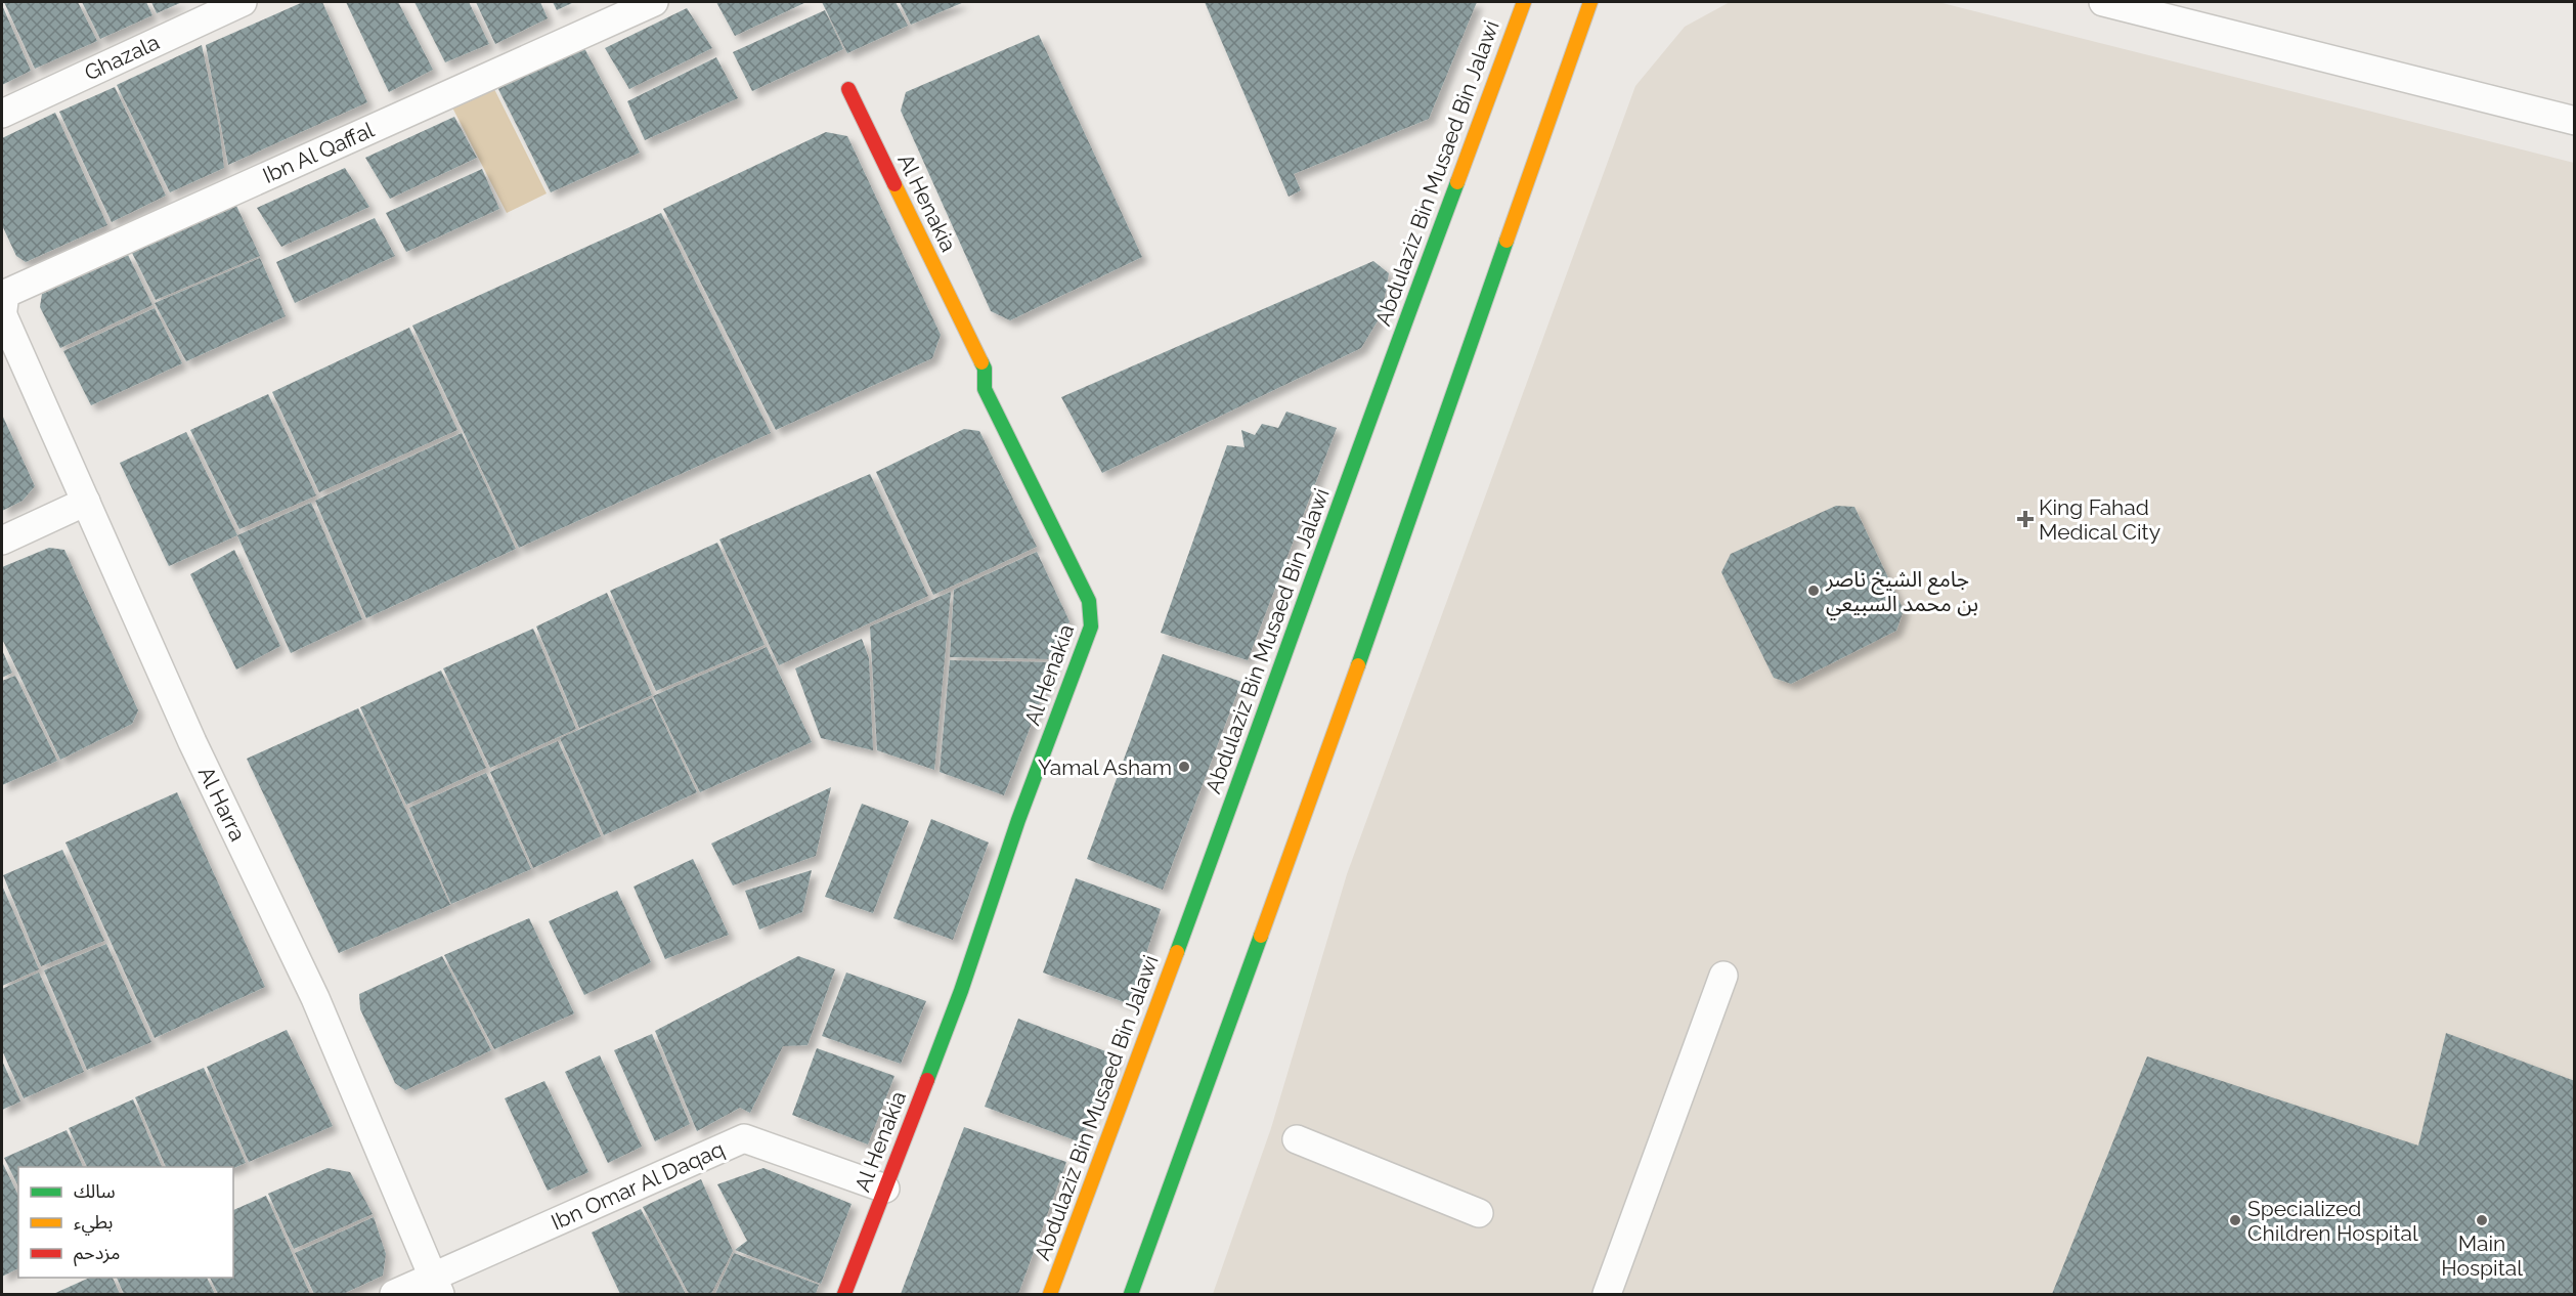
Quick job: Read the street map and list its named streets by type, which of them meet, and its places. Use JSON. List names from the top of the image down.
{
  "streets": {
    "main road": ["Abdulaziz Bin Musaed Bin Jalawi", "Al Henakia"],
    "street": [
      "Ghazala",
      "Ibn Al Qaffal",
      "Al Harra",
      "Ibn Omar Al Daqaq"
    ]
  },
  "crossings": [
    ["Ibn Al Qaffal", "Al Harra"],
    ["Al Henakia", "Ibn Omar Al Daqaq"],
    ["Al Harra", "Ibn Omar Al Daqaq"]
  ],
  "places": {
    "health": ["King Fahad Medical City"],
    "other": [
      "جامع الشيخ ناصر بن محمد السبيعي",
      "Yamal Asham",
      "Specialized Children Hospital",
      "Main Hospital"
    ]
  },
  "legend": ["سالك", "بطيء", "مزدحم"]
}
